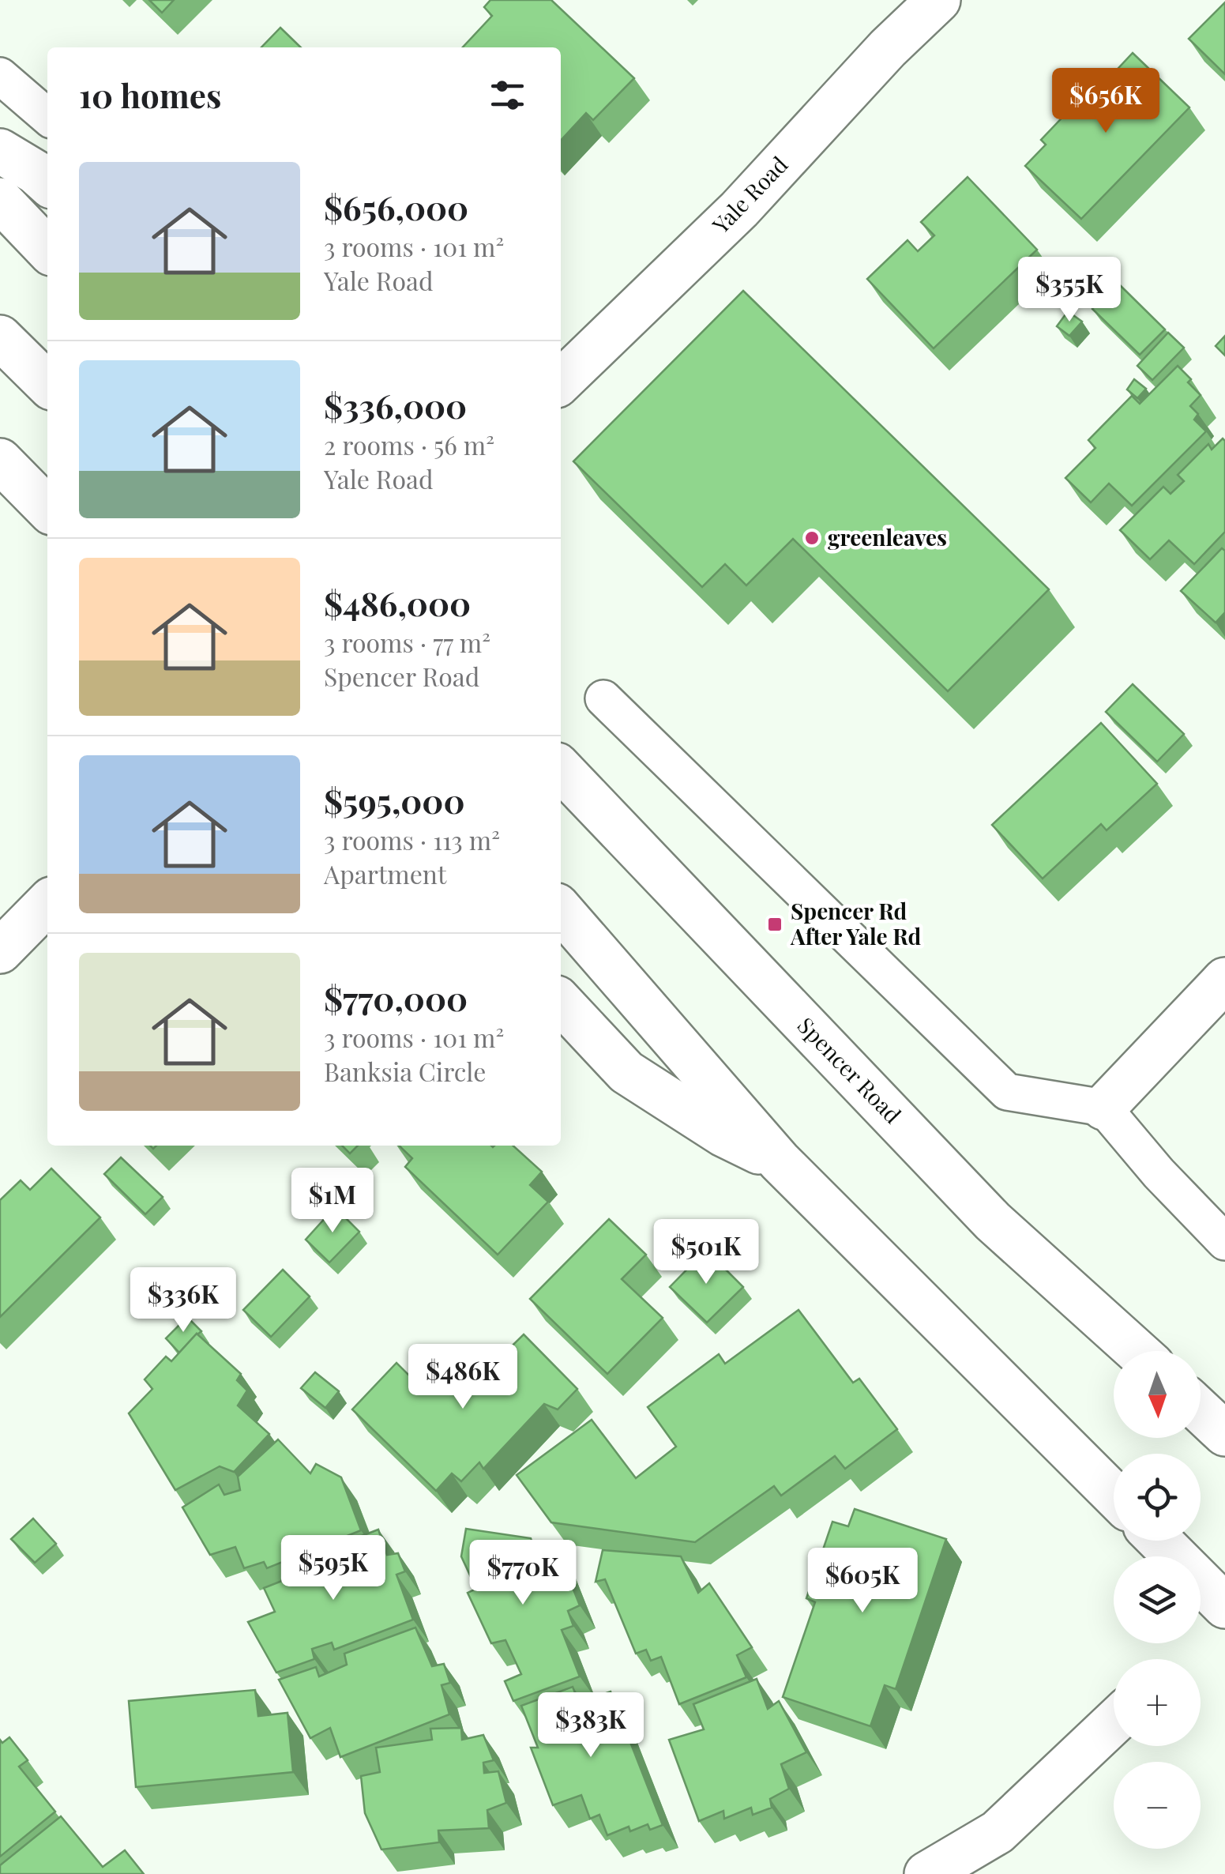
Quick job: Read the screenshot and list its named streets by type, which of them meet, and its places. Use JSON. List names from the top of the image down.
{
  "streets": {
    "main road": ["Yale Road", "Spencer Road"]
  },
  "places": {
    "other": ["greenleaves"],
    "transit": ["Spencer Rd After Yale Rd"]
  },
  "north": "bottom",
  "page": {
    "heading": "10 homes",
    "price": [
      "$656K",
      "$355K",
      "$1M",
      "$501K",
      "$336K",
      "$486K",
      "$595K",
      "$770K",
      "$605K",
      "$383K"
    ],
    "list": [
      {
        "name": "$656,000",
        "note": "3 rooms · 101 m² · Yale Road"
      },
      {
        "name": "$336,000",
        "note": "2 rooms · 56 m² · Yale Road"
      },
      {
        "name": "$486,000",
        "note": "3 rooms · 77 m² · Spencer Road"
      },
      {
        "name": "$595,000",
        "note": "3 rooms · 113 m² · Apartment"
      },
      {
        "name": "$770,000",
        "note": "3 rooms · 101 m² · Banksia Circle"
      }
    ],
    "map_buttons": ["+", "−"]
  }
}
